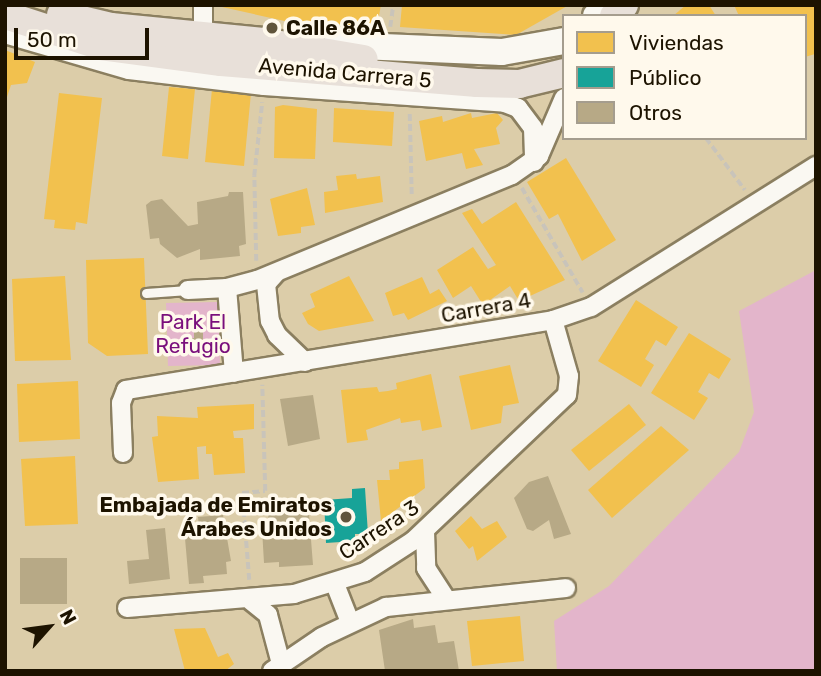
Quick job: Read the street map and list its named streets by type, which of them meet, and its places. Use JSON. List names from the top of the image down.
{
  "streets": {
    "main road": ["Avenida Carrera 5"],
    "street": ["Carrera 4", "Carrera 3"]
  },
  "crossings": [
    ["Carrera 4", "Carrera 3"]
  ],
  "parks": ["Park El Refugio"],
  "places": ["Calle 86A", "Embajada de Emiratos Árabes Unidos"],
  "legend": ["Viviendas", "Público", "Otros"],
  "scale_bar": "50 m",
  "north": "top right"
}
